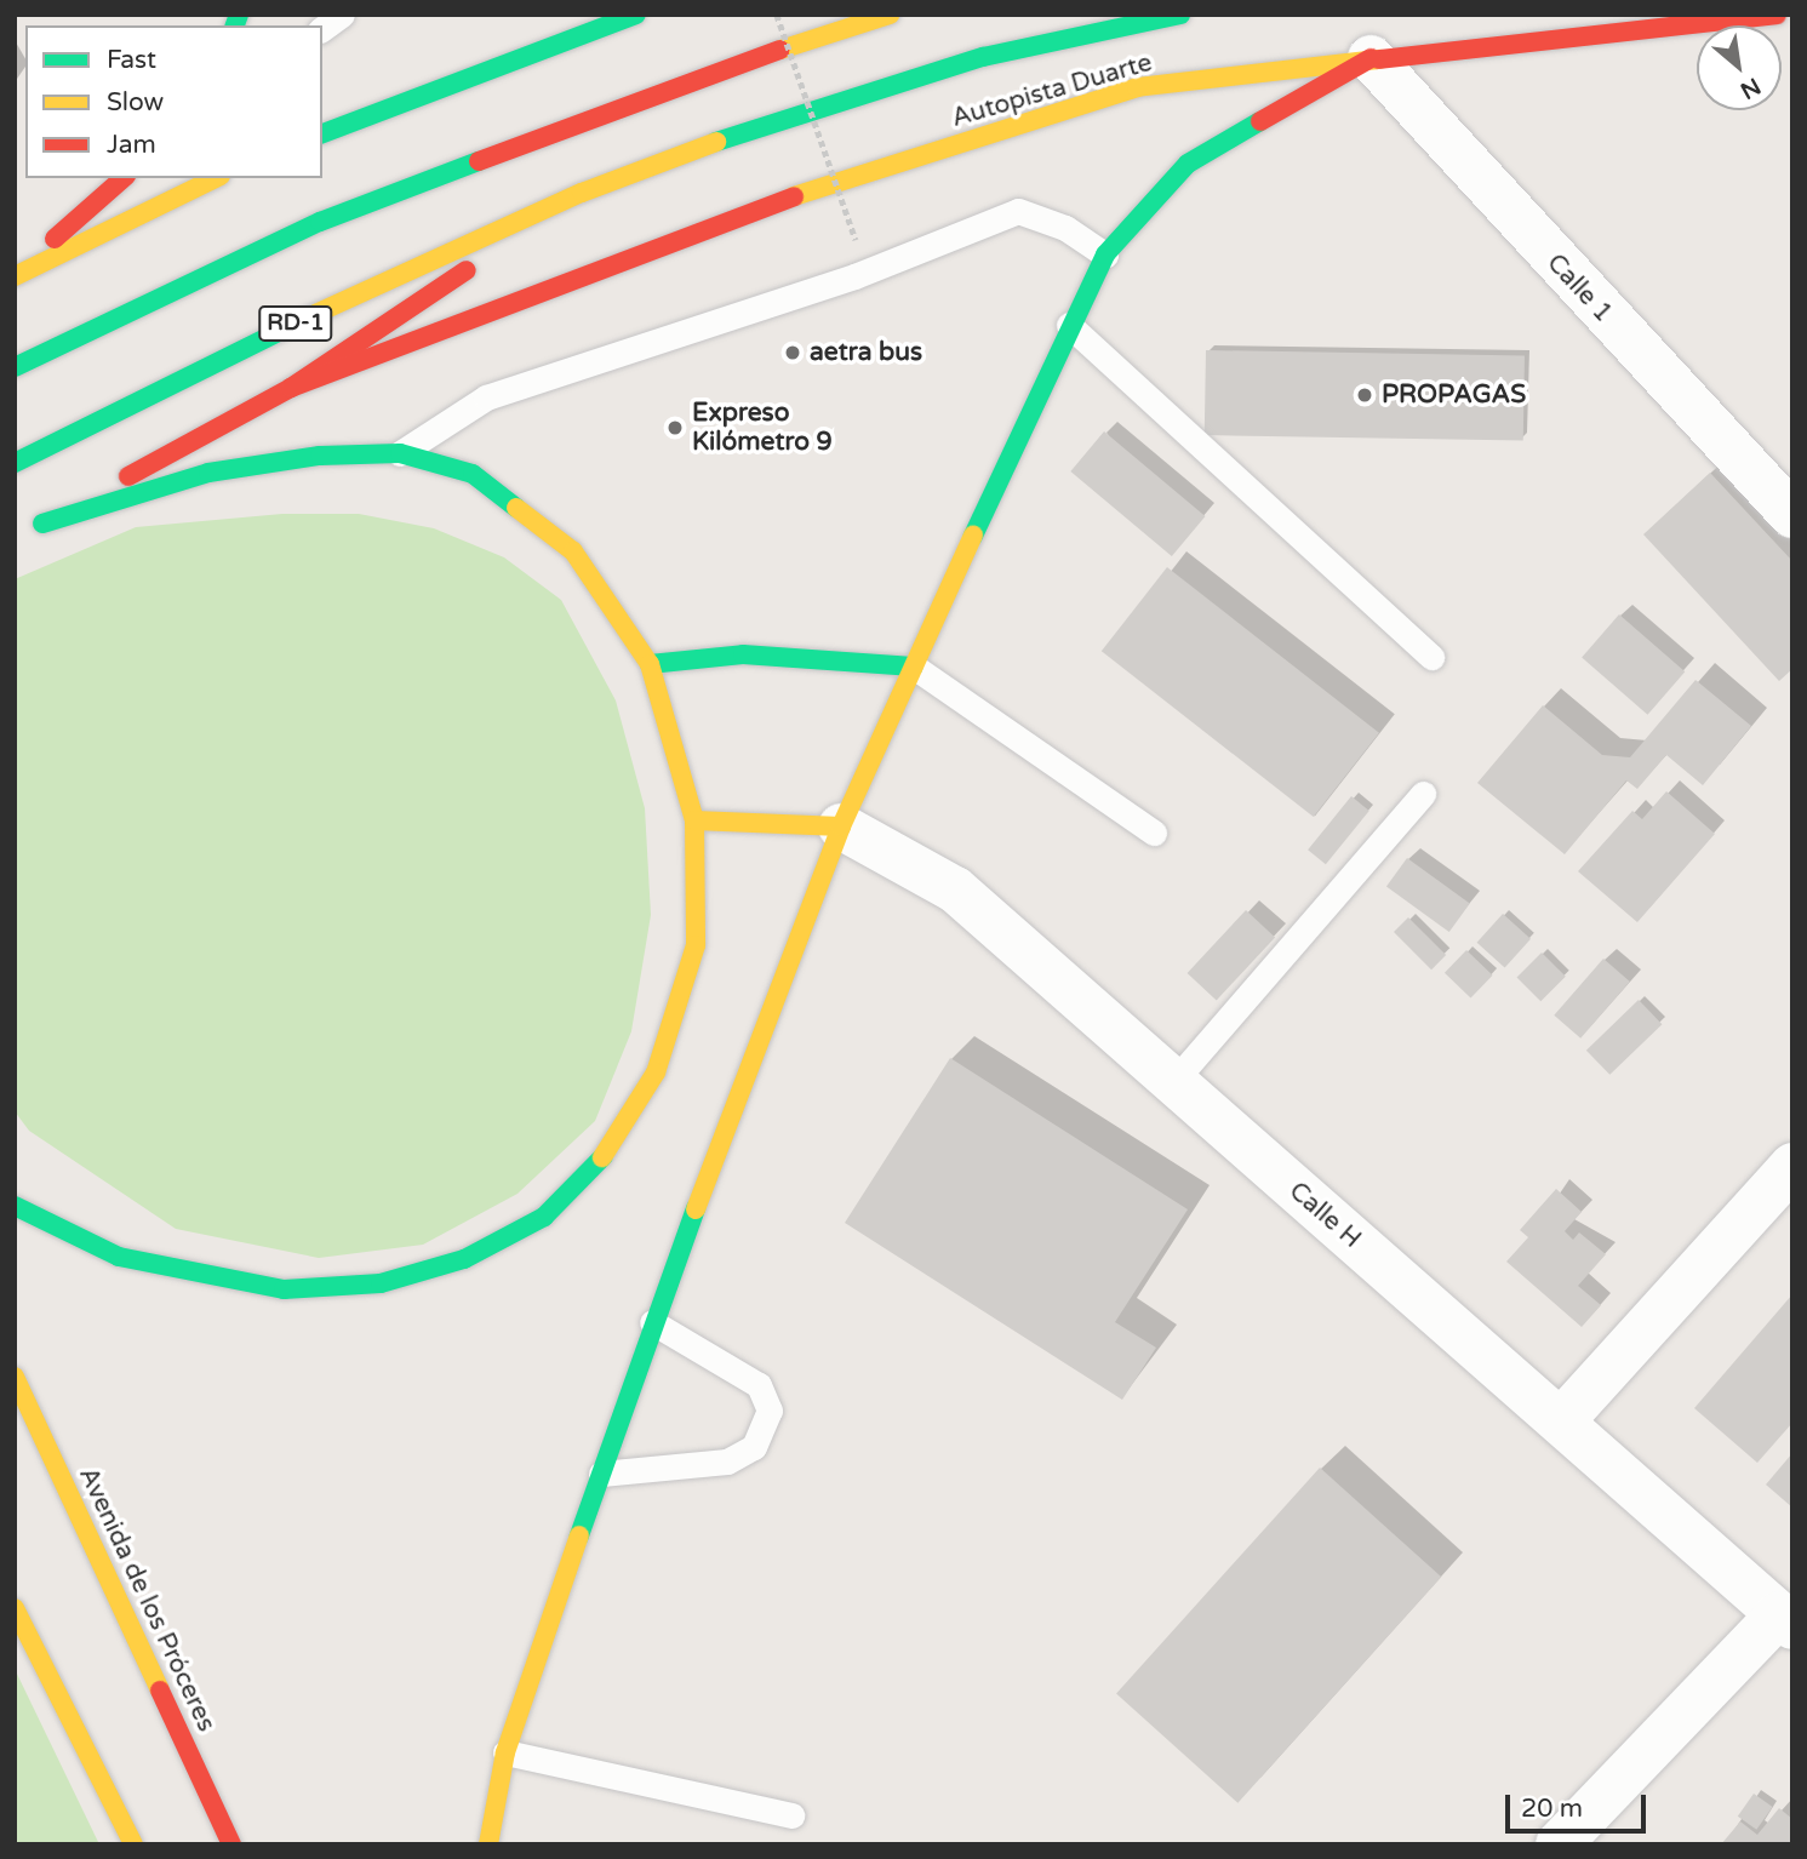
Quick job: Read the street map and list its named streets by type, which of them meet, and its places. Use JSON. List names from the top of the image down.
{
  "streets": {
    "main road": ["Autopista Duarte", "RD-1", "Avenida de los Próceres"],
    "street": ["Calle 1", "Calle H"]
  },
  "crossings": [
    ["Autopista Duarte", "Calle 1"],
    ["Autopista Duarte", "RD-1"]
  ],
  "places": ["aetra bus", "PROPAGAS", "Expreso Kilómetro 9"],
  "legend": ["Fast", "Slow", "Jam"],
  "scale_bar": "20 m",
  "north": "bottom right"
}
